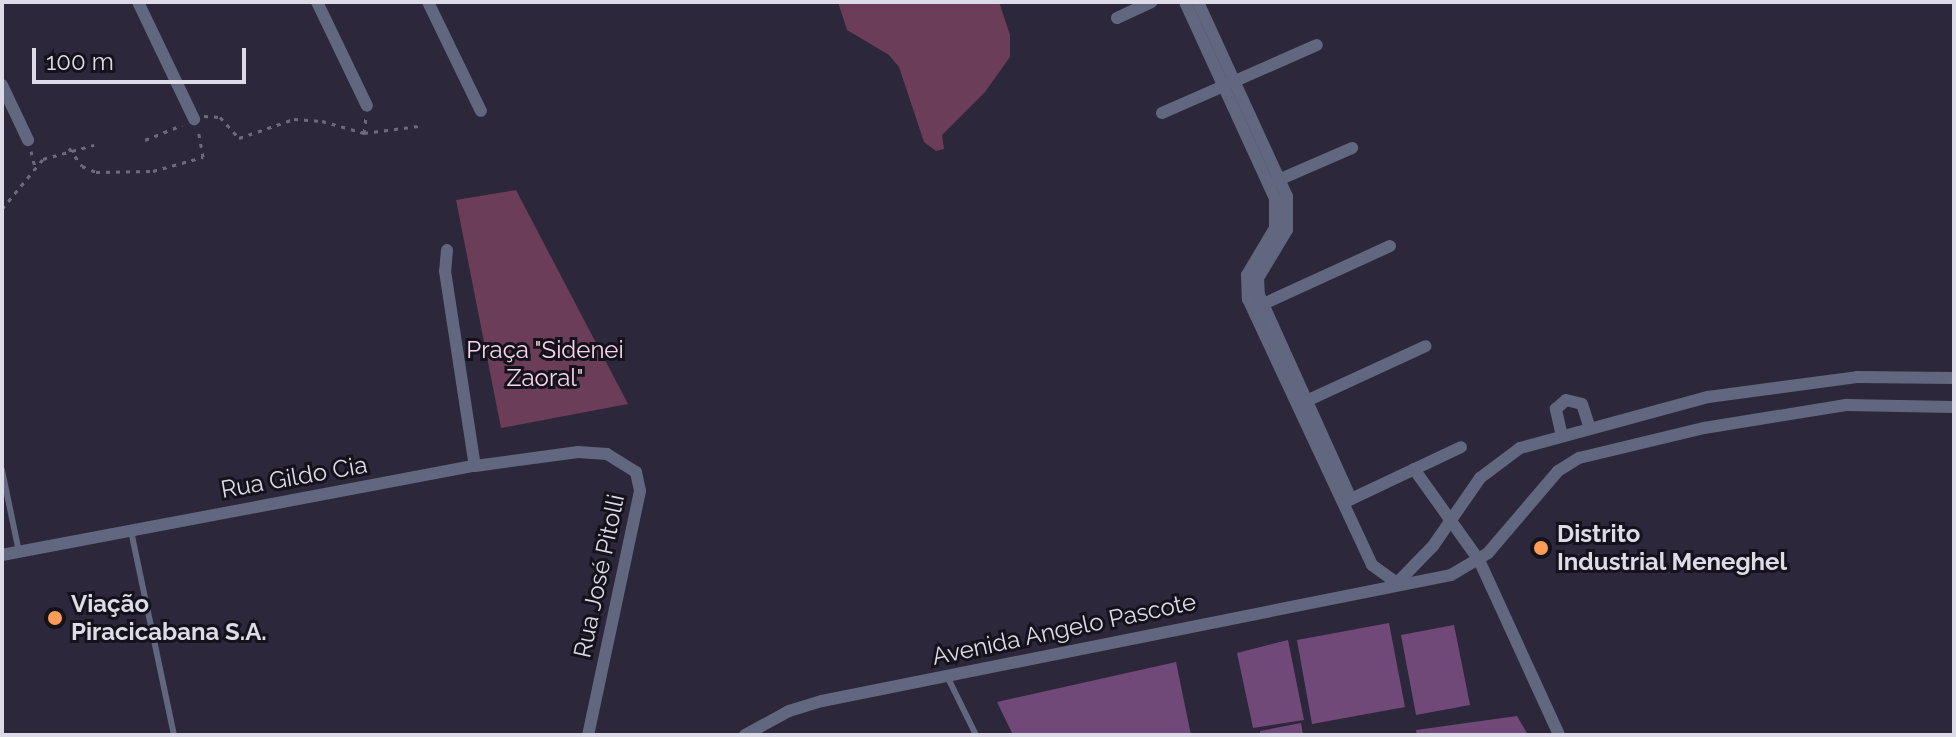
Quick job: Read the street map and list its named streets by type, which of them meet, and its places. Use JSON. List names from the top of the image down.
{
  "streets": {
    "street": ["Rua Gildo Cia", "Rua José Pitolli", "Avenida Angelo Pascote"]
  },
  "crossings": [
    ["Rua Gildo Cia", "Rua José Pitolli"]
  ],
  "parks": ["Praça \"Sidenei Zaoral\""],
  "places": ["Distrito Industrial Meneghel", "Viação Piracicabana S.A."],
  "scale_bar": "100 m"
}
